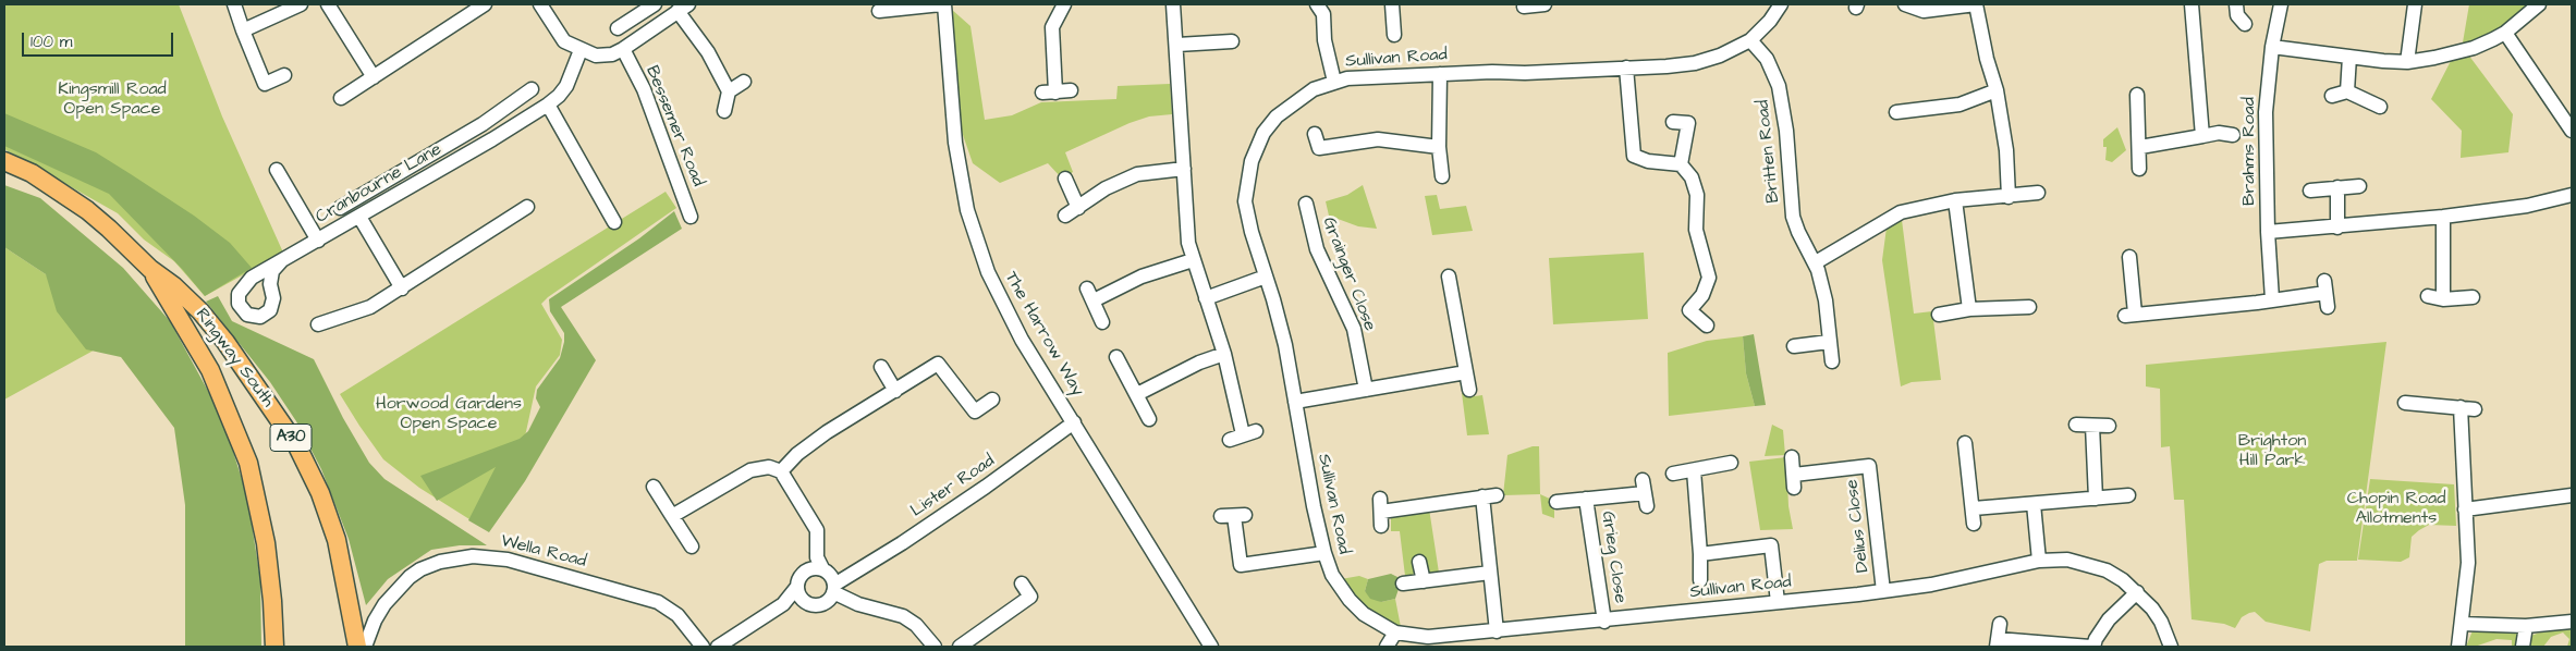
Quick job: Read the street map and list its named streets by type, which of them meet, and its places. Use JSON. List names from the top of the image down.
{
  "streets": {
    "main road": ["Ringway South", "A30"],
    "street": [
      "Sullivan Road",
      "Bessemer Road",
      "Britten Road",
      "Brahms Road",
      "Cranbourne Lane",
      "Grainger Close",
      "The Harrow Way",
      "Lister Road",
      "Delius Close",
      "Wella Road",
      "Grieg Close"
    ]
  },
  "crossings": [
    ["Sullivan Road", "Britten Road"],
    ["Sullivan Road", "Delius Close"],
    ["Sullivan Road", "Grieg Close"],
    ["The Harrow Way", "Lister Road"]
  ],
  "parks": [
    "Kingsmill Road Open Space",
    "Horwood Gardens Open Space",
    "Brighton Hill Park",
    "Chopin Road Allotments"
  ],
  "scale_bar": "100 m"
}
